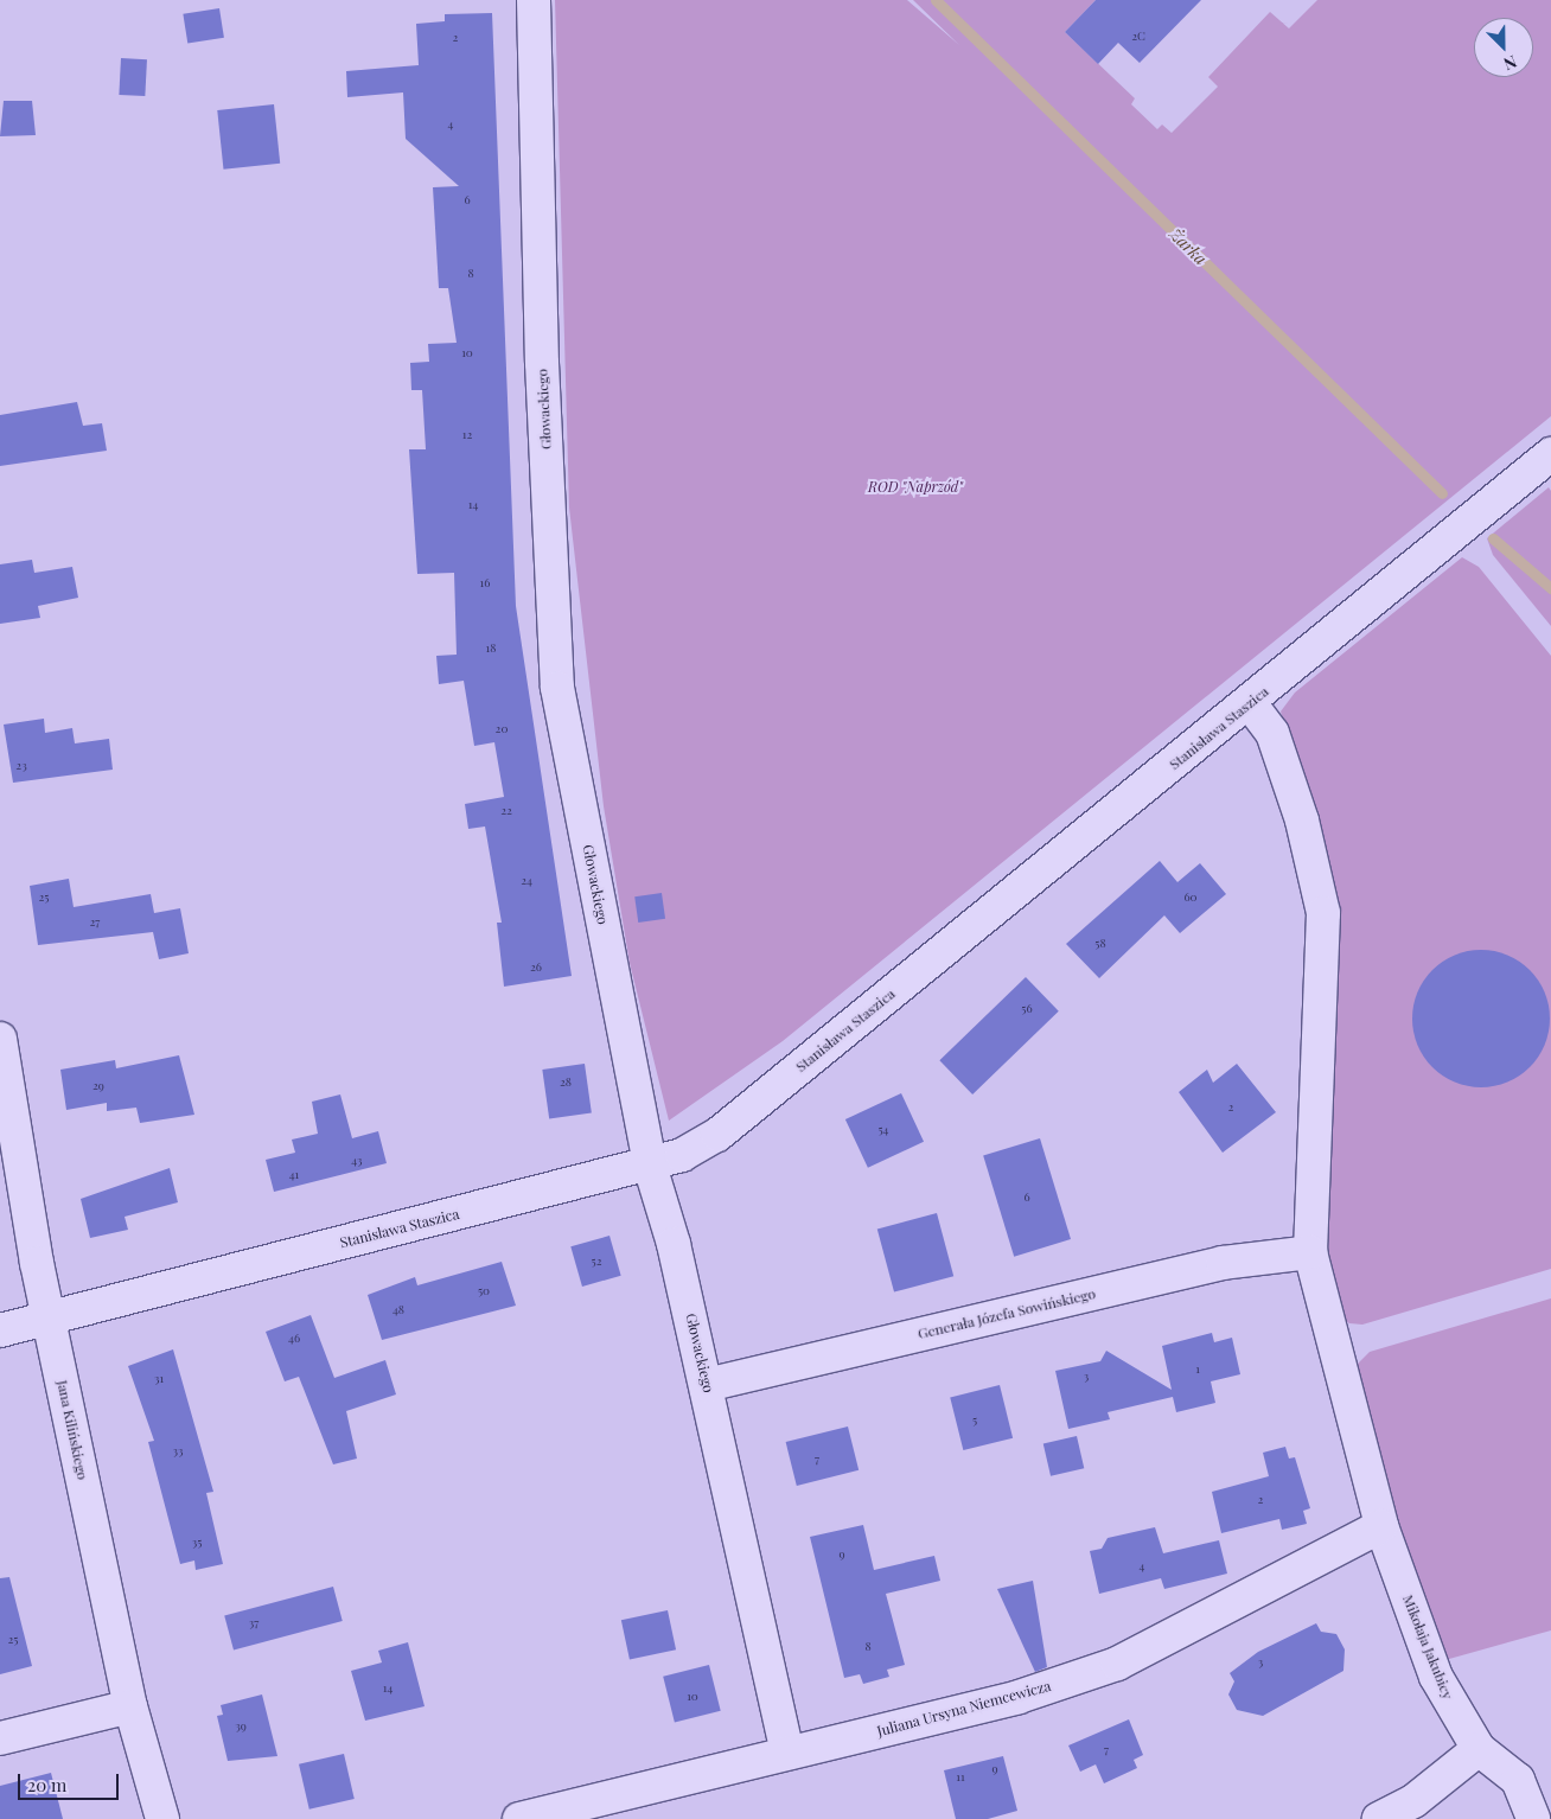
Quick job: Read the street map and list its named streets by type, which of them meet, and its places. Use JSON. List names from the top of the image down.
{
  "streets": {
    "street": [
      "Głowackiego",
      "Stanisława Staszica",
      "Generała Józefa Sowińskiego",
      "Jana Kilińskiego",
      "Mikołaja Jakubicy",
      "Juliana Ursyna Niemcewicza"
    ]
  },
  "crossings": [
    ["Głowackiego", "Stanisława Staszica"],
    ["Głowackiego", "Generała Józefa Sowińskiego"],
    ["Głowackiego", "Juliana Ursyna Niemcewicza"],
    ["Stanisława Staszica", "Jana Kilińskiego"],
    ["Stanisława Staszica", "Mikołaja Jakubicy"],
    ["Generała Józefa Sowińskiego", "Mikołaja Jakubicy"],
    ["Mikołaja Jakubicy", "Juliana Ursyna Niemcewicza"]
  ],
  "water": ["Żarka"],
  "parks": ["ROD \"Naprzód\""],
  "house_numbers": [
    "2C",
    "2",
    "4",
    "6",
    "8",
    "10",
    "12",
    "14",
    "16",
    "18",
    "20",
    "23",
    "22",
    "24",
    "25",
    "60",
    "27",
    "58",
    "26",
    "56",
    "28",
    "29",
    "2",
    "54",
    "43",
    "41",
    "6",
    "52",
    "50",
    "48",
    "46",
    "1",
    "3",
    "31",
    "5",
    "33",
    "7",
    "2",
    "35",
    "9",
    "4",
    "37",
    "25",
    "8",
    "3",
    "14",
    "10",
    "39",
    "7",
    "9",
    "11"
  ],
  "scale_bar": "20 m",
  "north": "bottom right"
}
